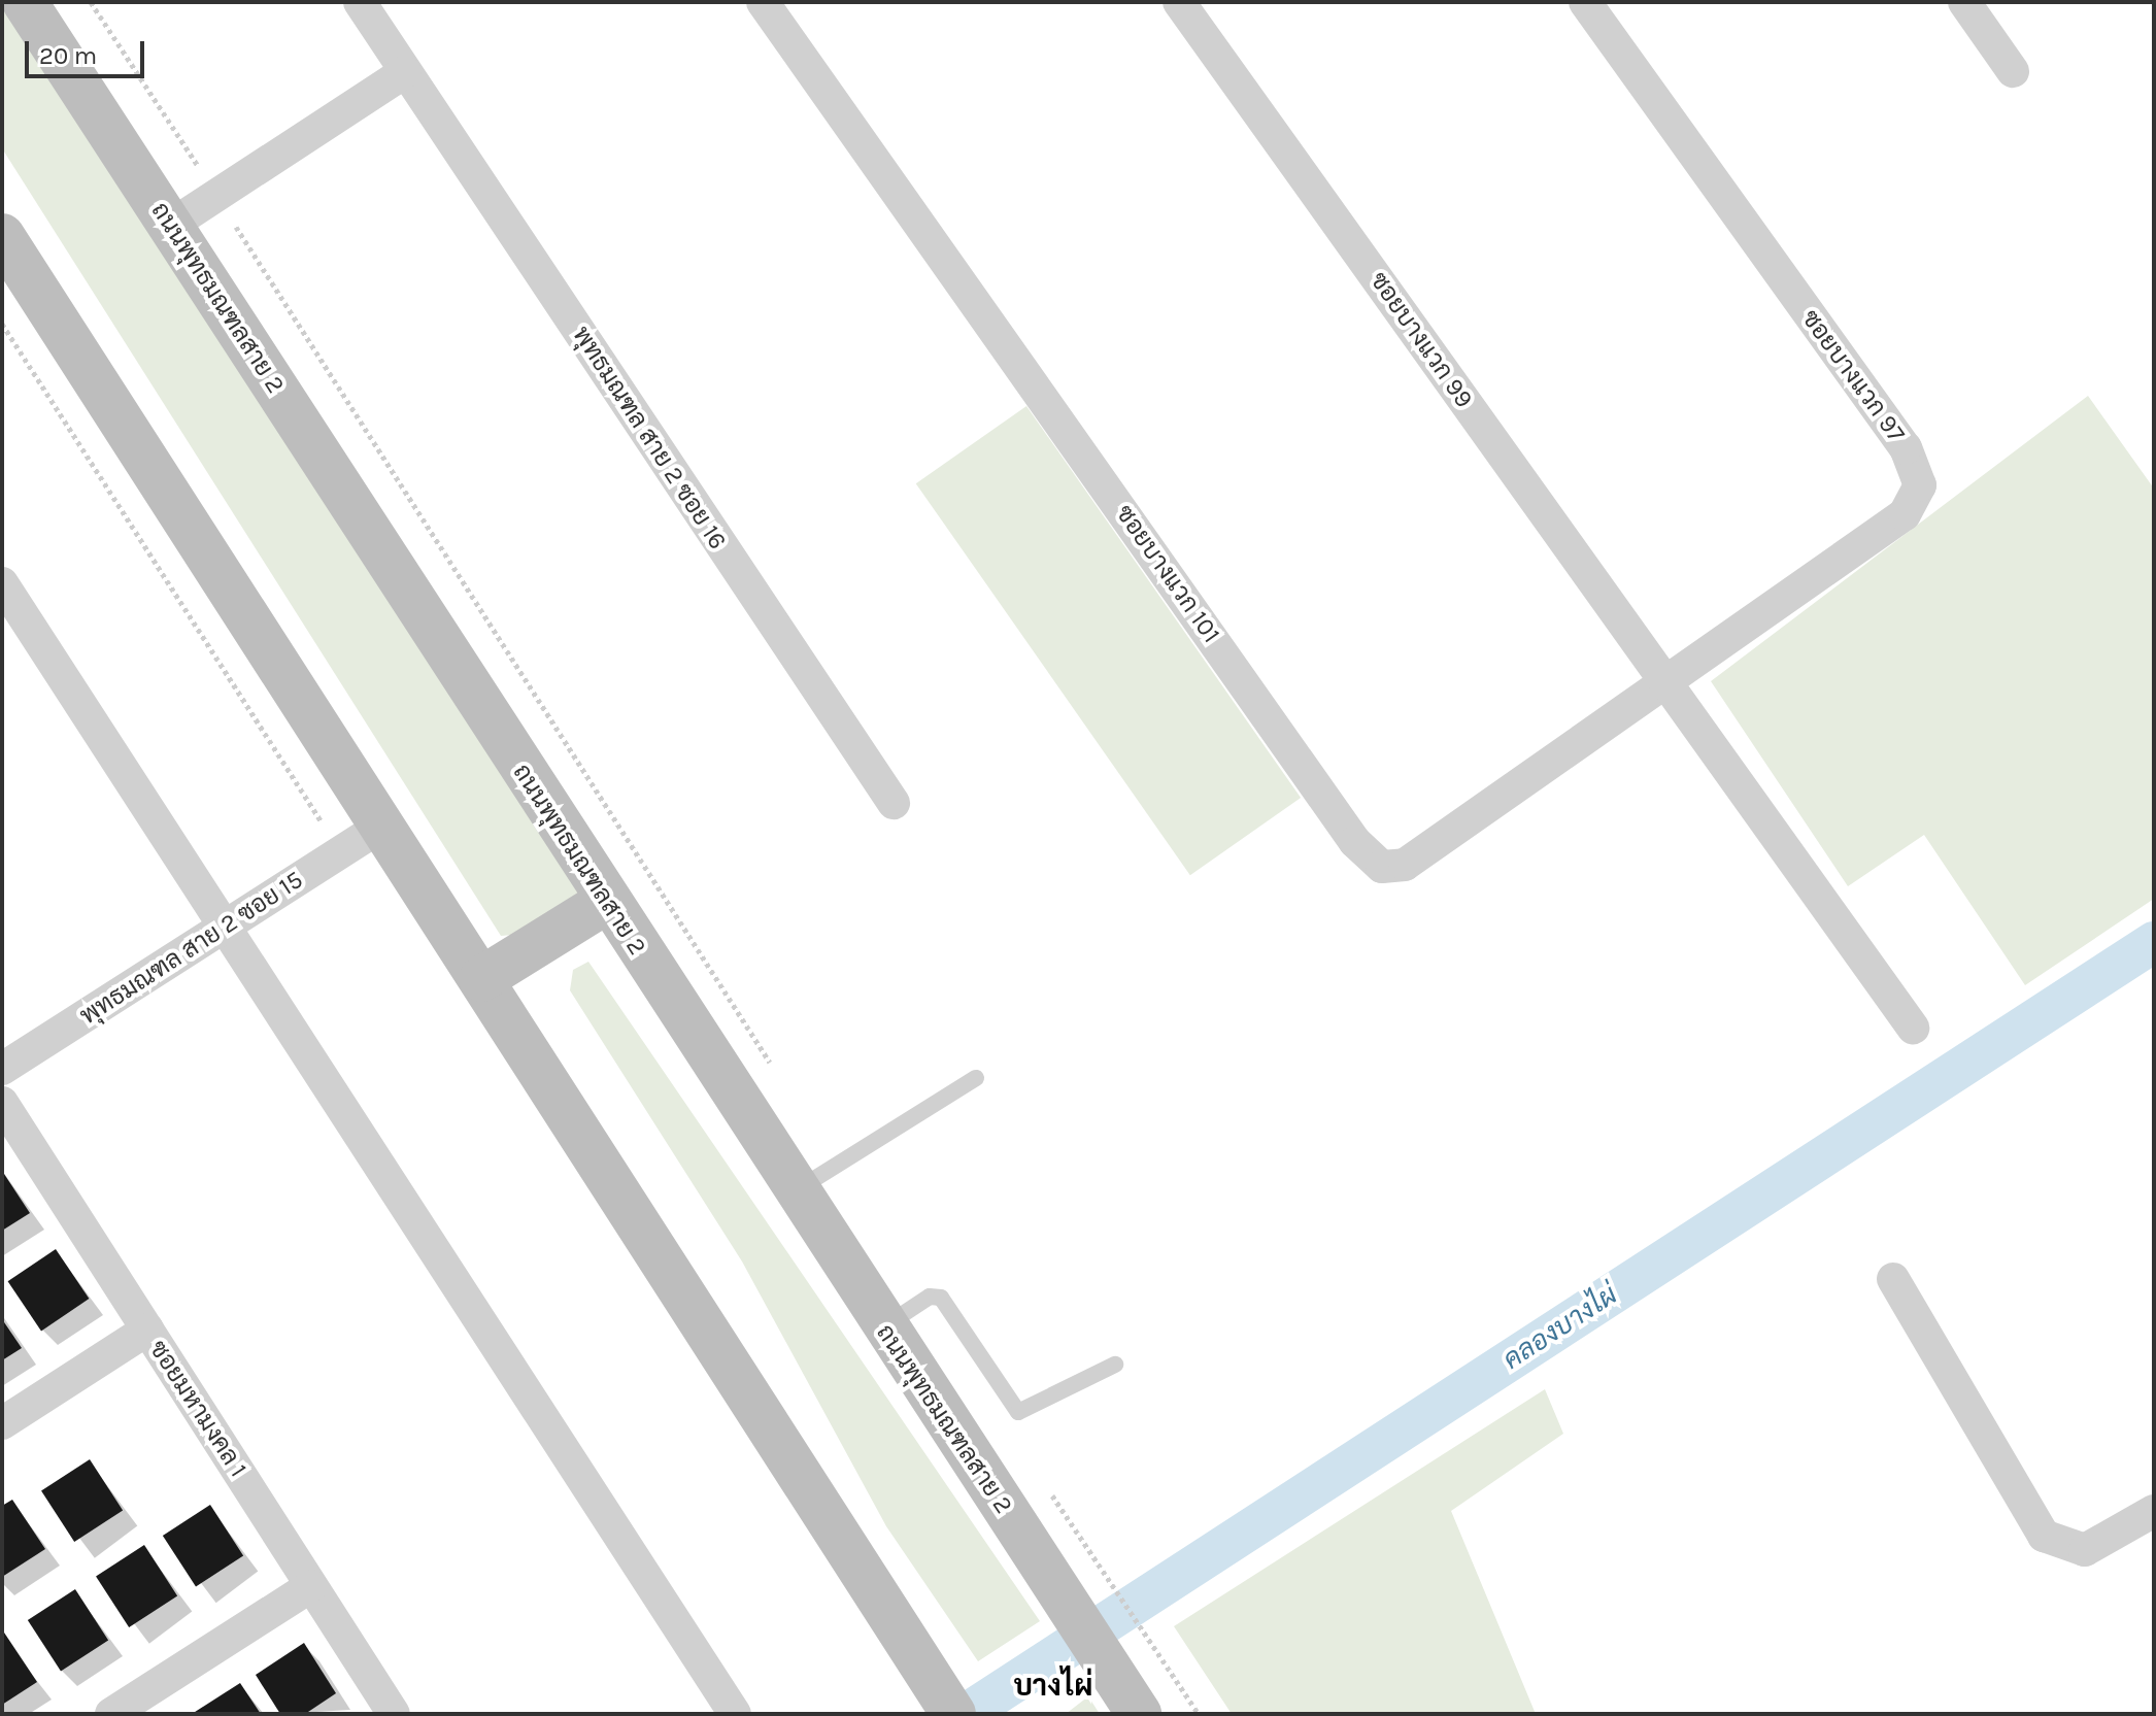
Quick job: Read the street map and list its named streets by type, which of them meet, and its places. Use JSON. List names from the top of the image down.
{
  "streets": {
    "main road": ["ถนนพุทธมณฑลสาย 2"],
    "street": [
      "ซอยบางแวก 99",
      "ซอยบางแวก 97",
      "พุทธมณฑล สาย 2 ซอย 16",
      "ซอยบางแวก 101",
      "พุทธมณฑล สาย 2 ซอย 15",
      "ซอยมหามงคล 1"
    ]
  },
  "crossings": [
    ["ซอยบางแวก 99", "ซอยบางแวก 97"],
    ["ซอยบางแวก 99", "ซอยบางแวก 101"],
    ["ซอยบางแวก 97", "ซอยบางแวก 101"]
  ],
  "districts": ["บางไผ่"],
  "water": ["คลองบางไผ่"],
  "scale_bar": "20 m"
}
